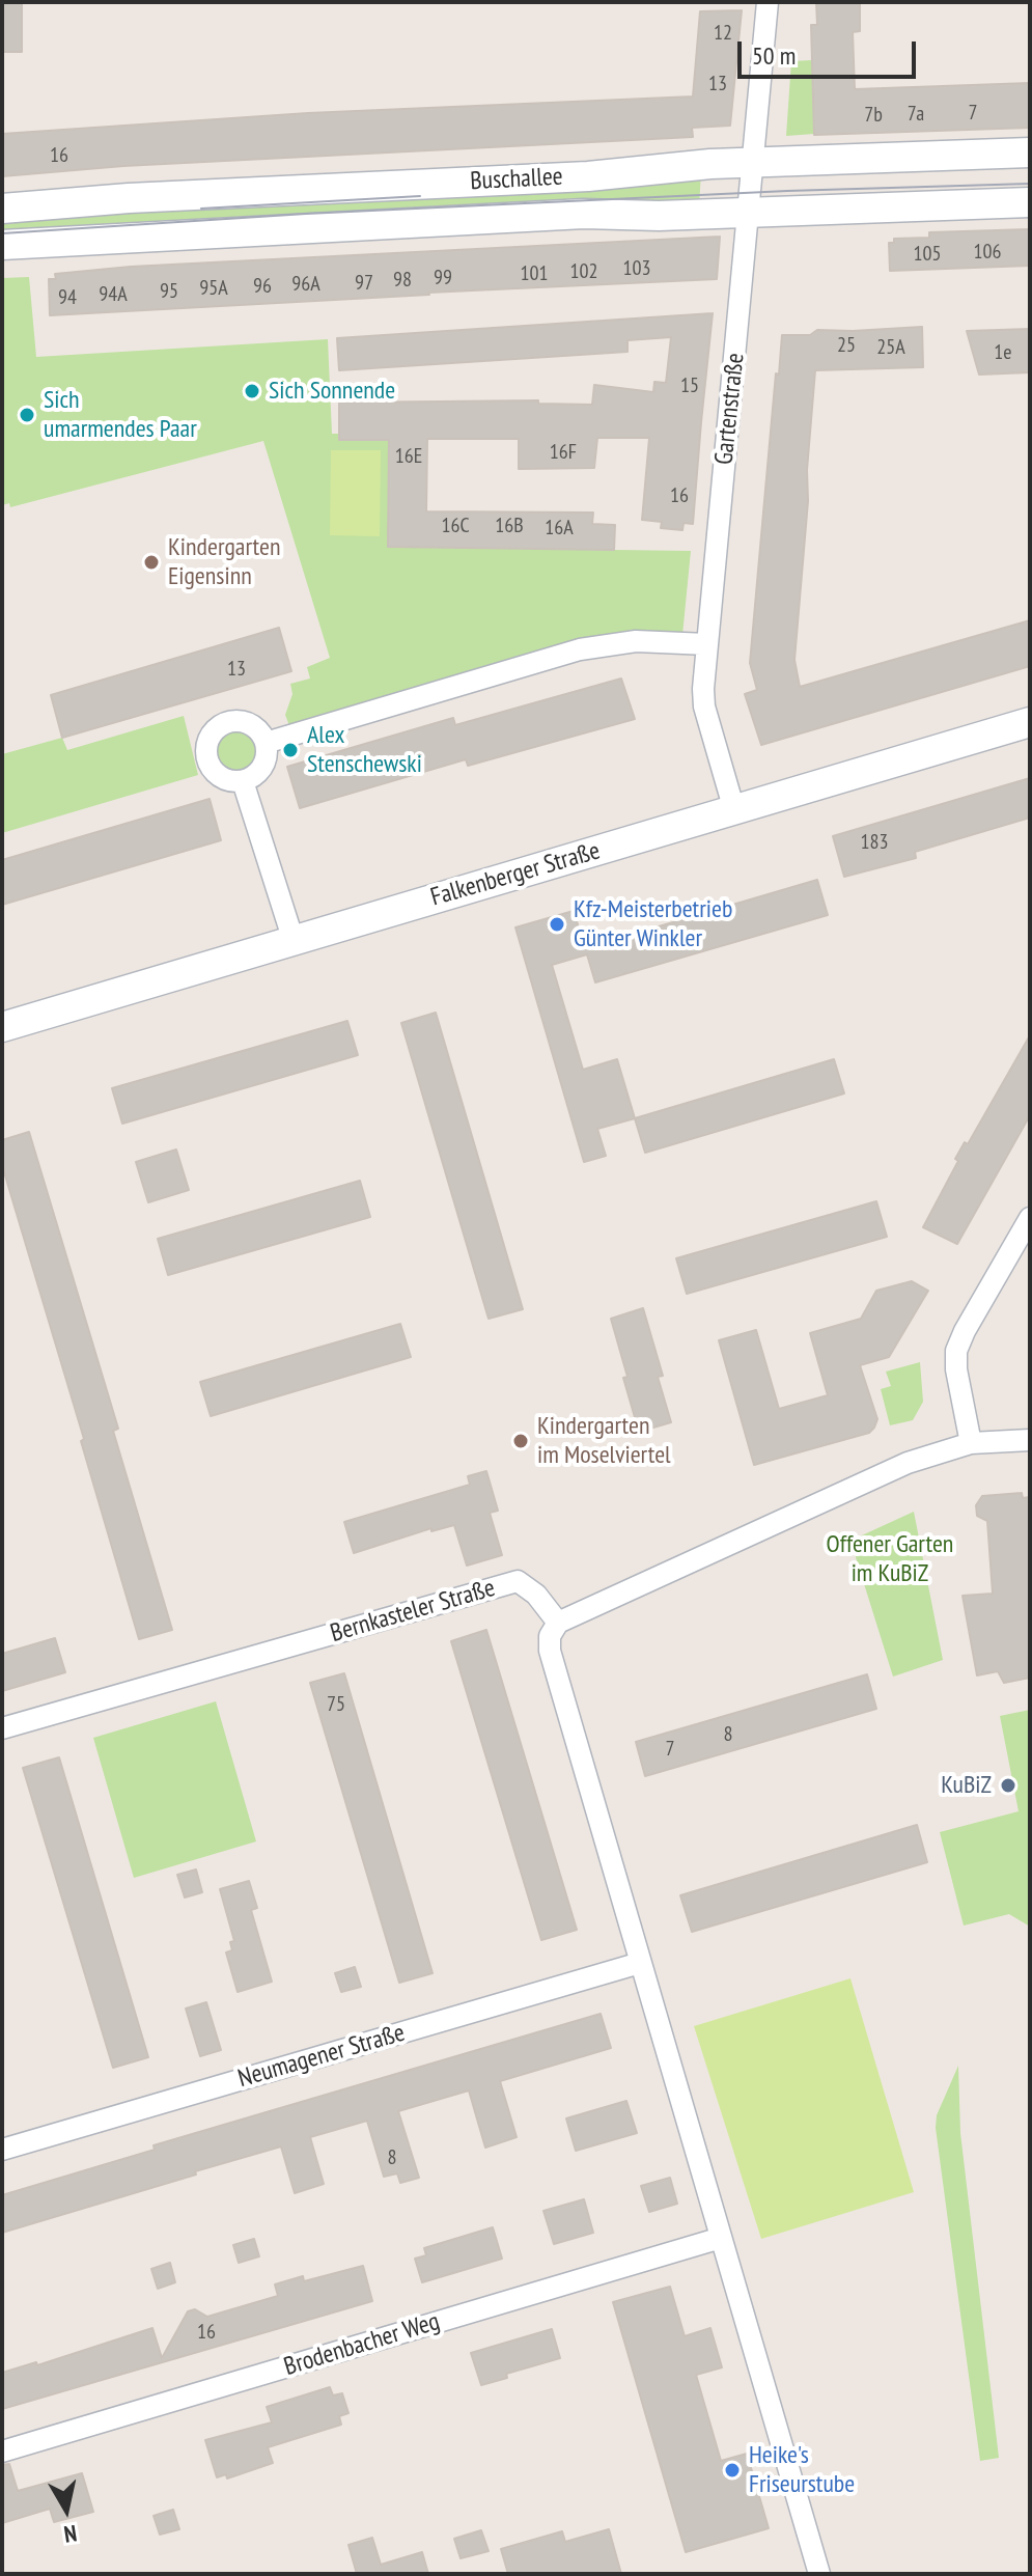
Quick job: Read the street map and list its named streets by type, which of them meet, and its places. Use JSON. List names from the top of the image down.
{
  "streets": {
    "main road": ["Buschallee", "Falkenberger Straße"],
    "street": [
      "Gartenstraße",
      "Bernkasteler Straße",
      "Neumagener Straße",
      "Brodenbacher Weg"
    ]
  },
  "crossings": [
    ["Buschallee", "Gartenstraße"],
    ["Gartenstraße", "Falkenberger Straße"]
  ],
  "parks": ["Offener Garten im KuBiZ"],
  "places": [
    "Sich Sonnende",
    "Sich umarmendes Paar",
    "Kindergarten Eigensinn",
    "Alex Stenschewski",
    "Kfz-Meisterbetrieb Günter Winkler",
    "Kindergarten im Moselviertel",
    "KuBiZ",
    "Heike's Friseurstube"
  ],
  "house_numbers": [
    "12",
    "13",
    "7",
    "7a",
    "7b",
    "16",
    "106",
    "105",
    "103",
    "102",
    "101",
    "99",
    "98",
    "97",
    "96A",
    "96",
    "95A",
    "95",
    "94A",
    "94",
    "25",
    "25A",
    "1e",
    "15",
    "16F",
    "16E",
    "16",
    "16C",
    "16B",
    "16A",
    "13",
    "183",
    "75",
    "8",
    "7",
    "8",
    "16"
  ],
  "scale_bar": "50 m",
  "north": "bottom"
}
